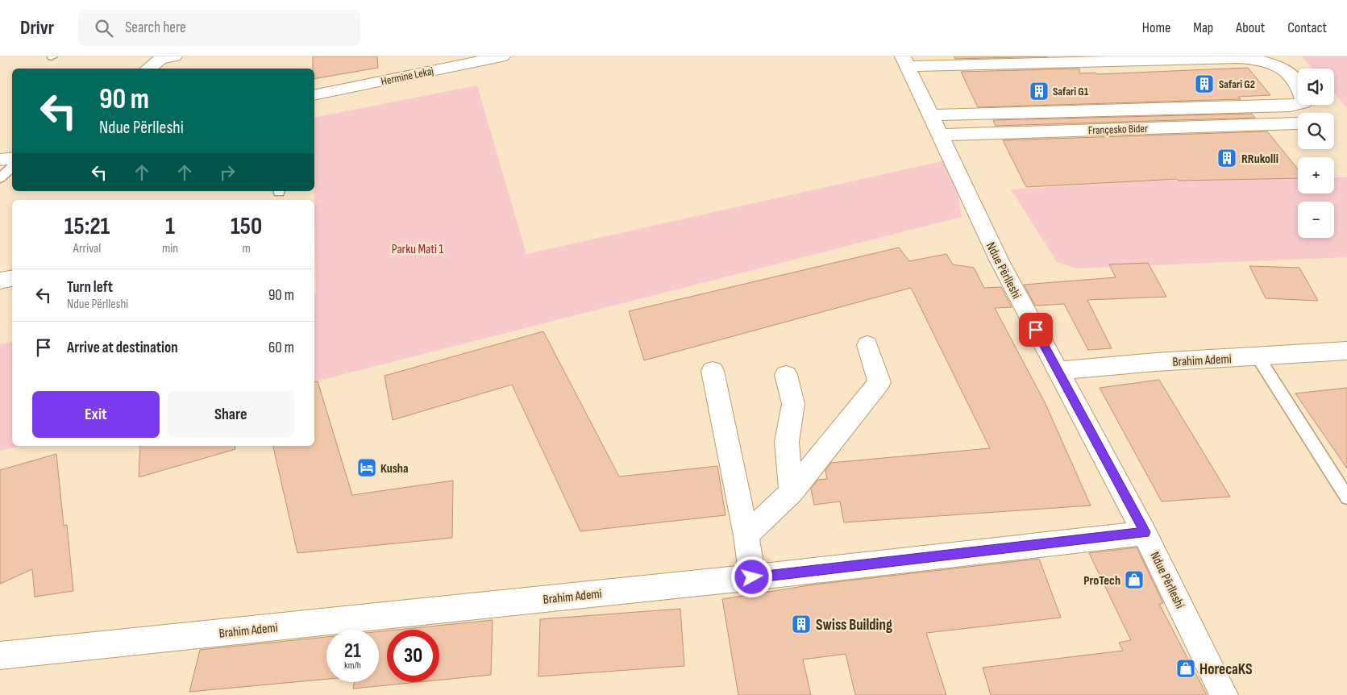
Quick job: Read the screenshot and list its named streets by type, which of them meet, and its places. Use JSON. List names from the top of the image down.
{
  "streets": {
    "street": [
      "Hermine Lekaj",
      "Françesko Bider",
      "Ndue Përlleshi",
      "Brahim Ademi"
    ]
  },
  "crossings": [
    ["Françesko Bider", "Ndue Përlleshi"],
    ["Ndue Përlleshi", "Brahim Ademi"]
  ],
  "parks": ["Parku Mati 1"],
  "places": {
    "building": [
      "Safari G2",
      "Safari G1",
      "RRukolli",
      "Swiss Building"
    ],
    "hotel": ["Kusha"],
    "shop": ["ProTech", "HorecaKS"]
  },
  "page": {
    "header": "Drivr",
    "search": "Search here",
    "nav": [
      "Home",
      "Map",
      "About",
      "Contact"
    ],
    "map_buttons": ["+", "−"],
    "turn": ["90 m", "Ndue Përlleshi"],
    "eta": [
      "15:21",
      "Arrival",
      "1",
      "min",
      "150",
      "m"
    ],
    "list": [
      {
        "name": "Turn left",
        "note": "Ndue Përlleshi",
        "value": "90 m"
      },
      {
        "name": "Arrive at destination",
        "value": "60 m"
      }
    ],
    "buttons": ["Exit", "Share"],
    "speed": "21 km/h",
    "limit": "30"
  }
}
